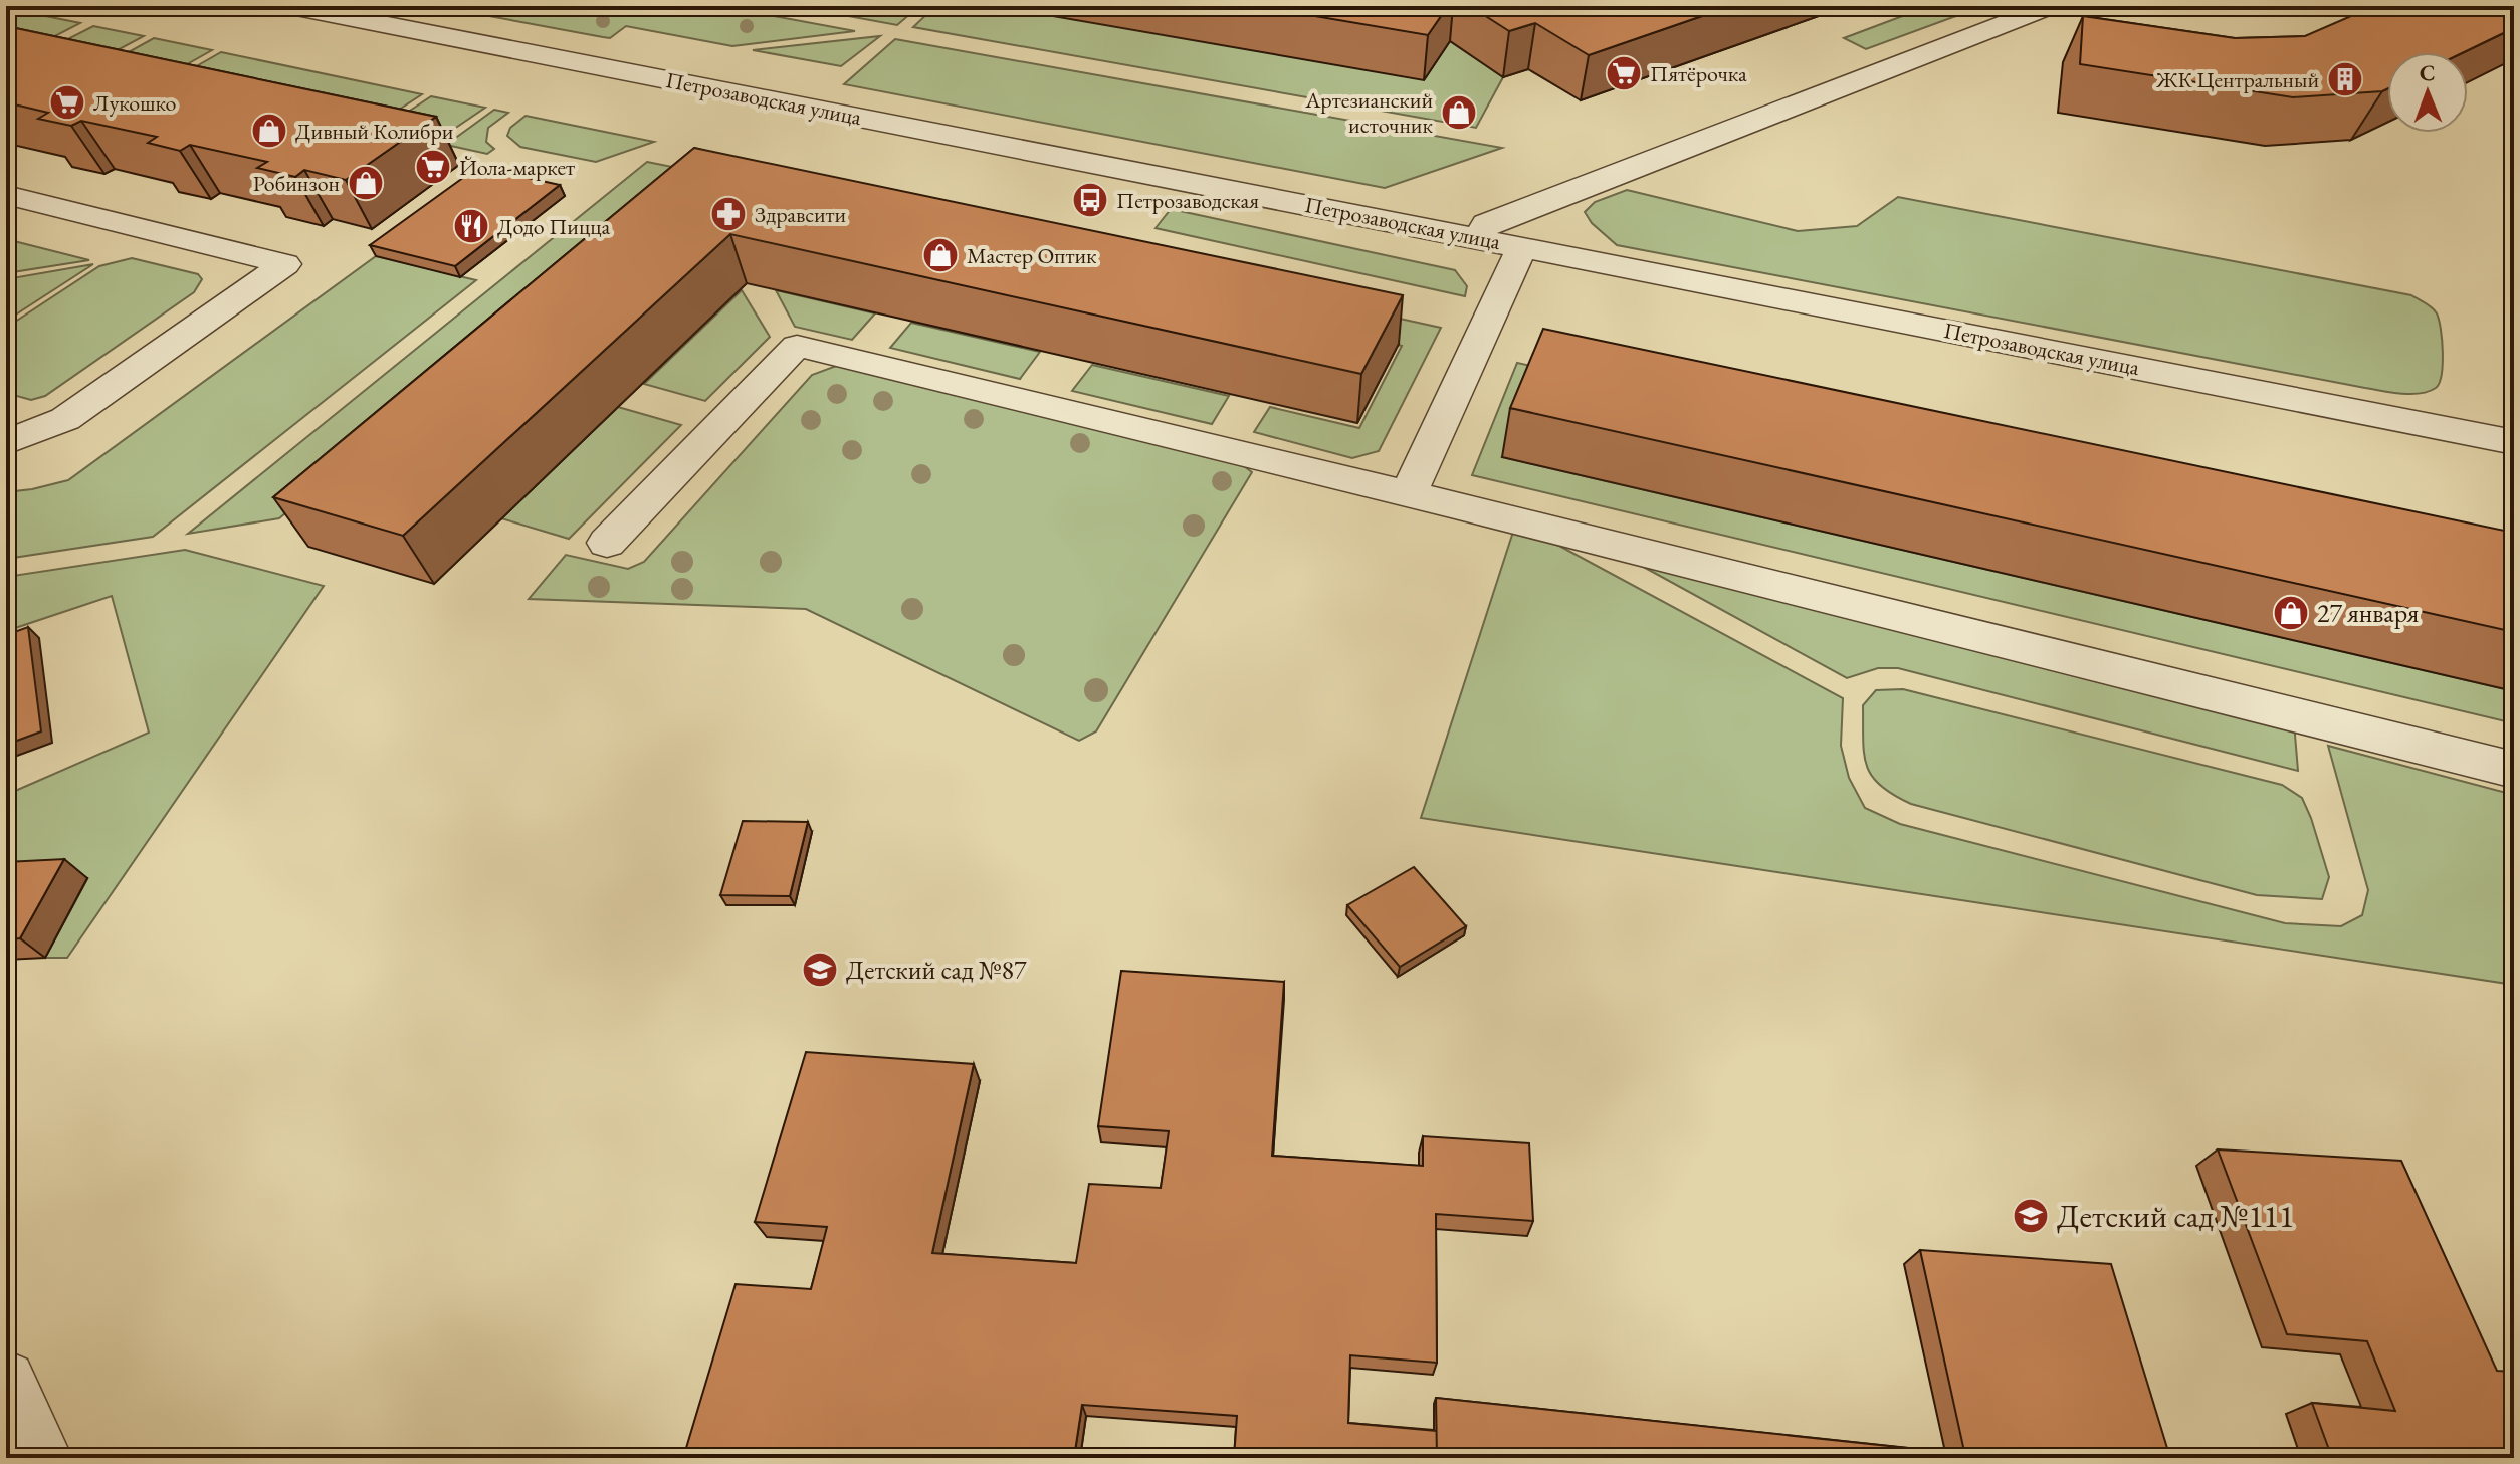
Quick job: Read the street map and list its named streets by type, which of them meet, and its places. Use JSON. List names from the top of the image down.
{
  "streets": {
    "street": ["Петрозаводская улица"]
  },
  "places": {
    "supermarket": ["Пятёрочка", "Лукошко", "Йола-маркет"],
    "building": ["ЖК Центральный"],
    "shop": [
      "Артезианский источник",
      "Дивный Колибри",
      "Робинзон",
      "Мастер Оптик",
      "27 января"
    ],
    "bus stop": ["Петрозаводская"],
    "pharmacy": ["Здравсити"],
    "restaurant": ["Додо Пицца"],
    "school or university": ["Детский сад №87", "Детский сад №111"]
  },
  "north": "top"
}
